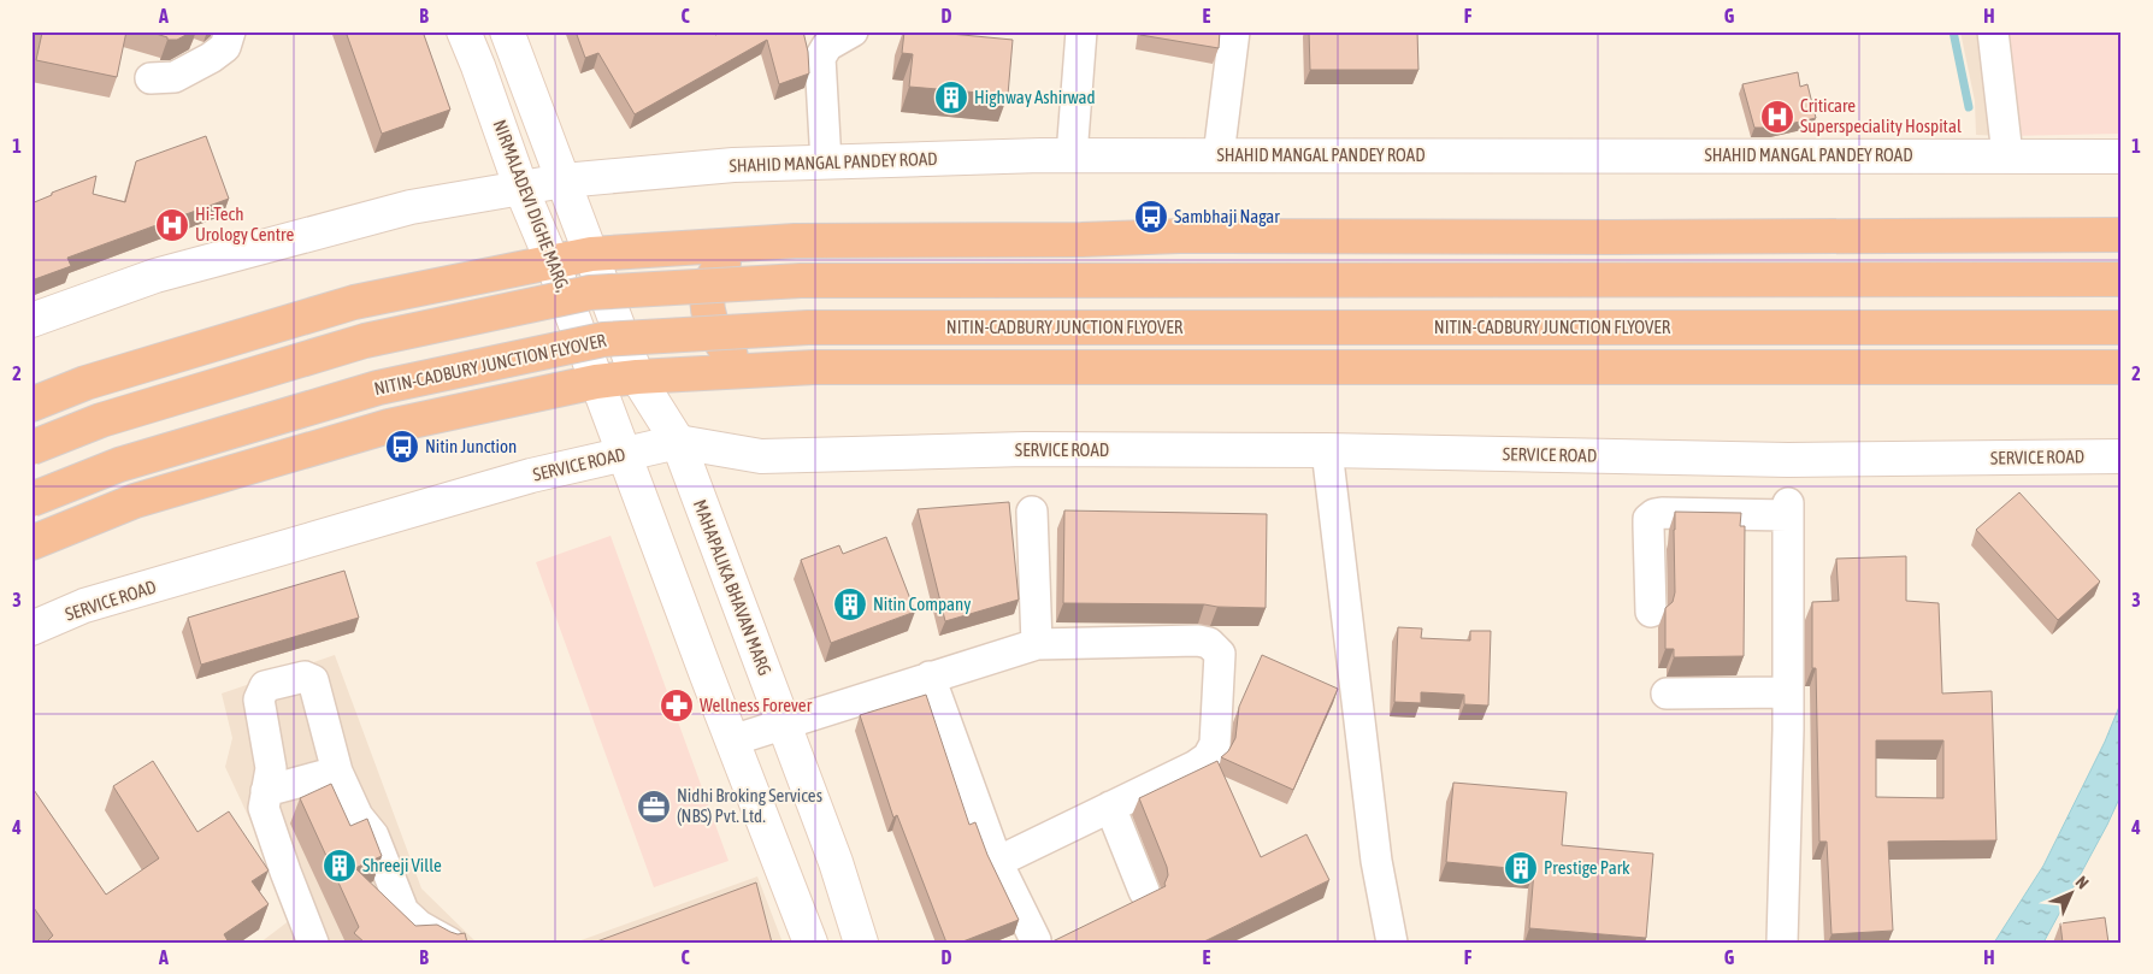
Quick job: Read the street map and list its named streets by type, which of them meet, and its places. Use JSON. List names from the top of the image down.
{
  "streets": {
    "highway": ["NITIN-CADBURY JUNCTION FLYOVER"],
    "street": [
      "SHAHID MANGAL PANDEY ROAD",
      "NIRMALADEVI DIGHE MARG,",
      "SERVICE ROAD",
      "MAHAPALIKA BHAVAN MARG"
    ]
  },
  "crossings": [
    ["SHAHID MANGAL PANDEY ROAD", "NIRMALADEVI DIGHE MARG,"],
    ["SERVICE ROAD", "MAHAPALIKA BHAVAN MARG"]
  ],
  "places": {
    "building": [
      "Highway Ashirwad",
      "Nitin Company",
      "Shreeji Ville",
      "Prestige Park"
    ],
    "hospital": ["Criticare Superspeciality Hospital", "Hi-Tech Urology Centre"],
    "bus stop": ["Sambhaji Nagar", "Nitin Junction"],
    "pharmacy": ["Wellness Forever"],
    "office": ["Nidhi Broking Services (NBS) Pvt. Ltd."]
  },
  "north": "top right",
  "grid": {
    "columns": [
      "A",
      "B",
      "C",
      "D",
      "E",
      "F",
      "G",
      "H"
    ],
    "rows": [
      "1",
      "2",
      "3",
      "4"
    ]
  }
}
